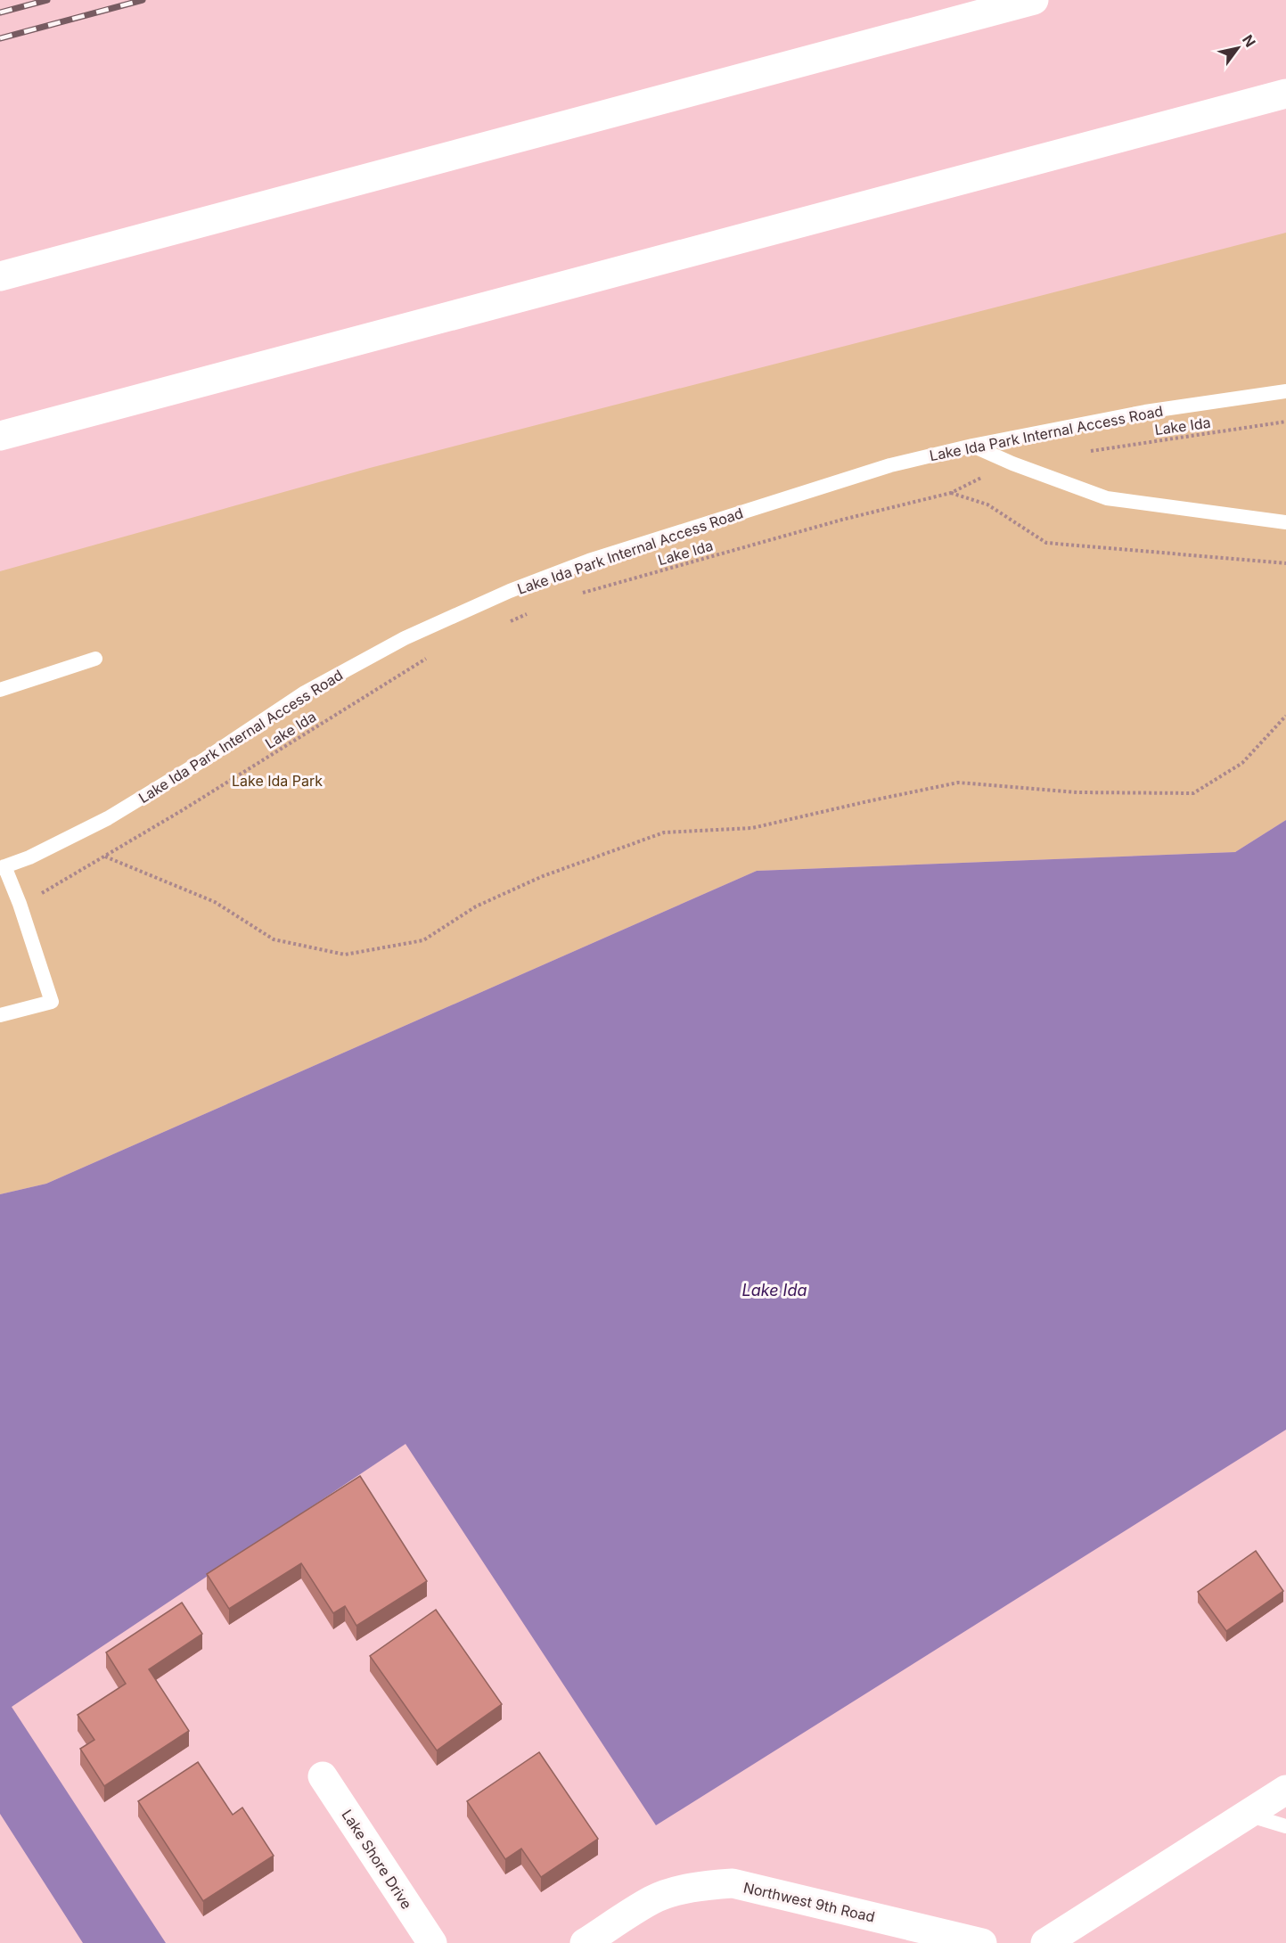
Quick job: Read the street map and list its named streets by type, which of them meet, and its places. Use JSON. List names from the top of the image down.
{
  "streets": {
    "main road": ["Lake Shore Drive", "Northwest 9th Road"],
    "lane": ["Lake Ida Park Internal Access Road"],
    "path": ["Lake Ida"]
  },
  "water": ["Lake Ida"],
  "parks": ["Lake Ida Park"],
  "north": "top right"
}
